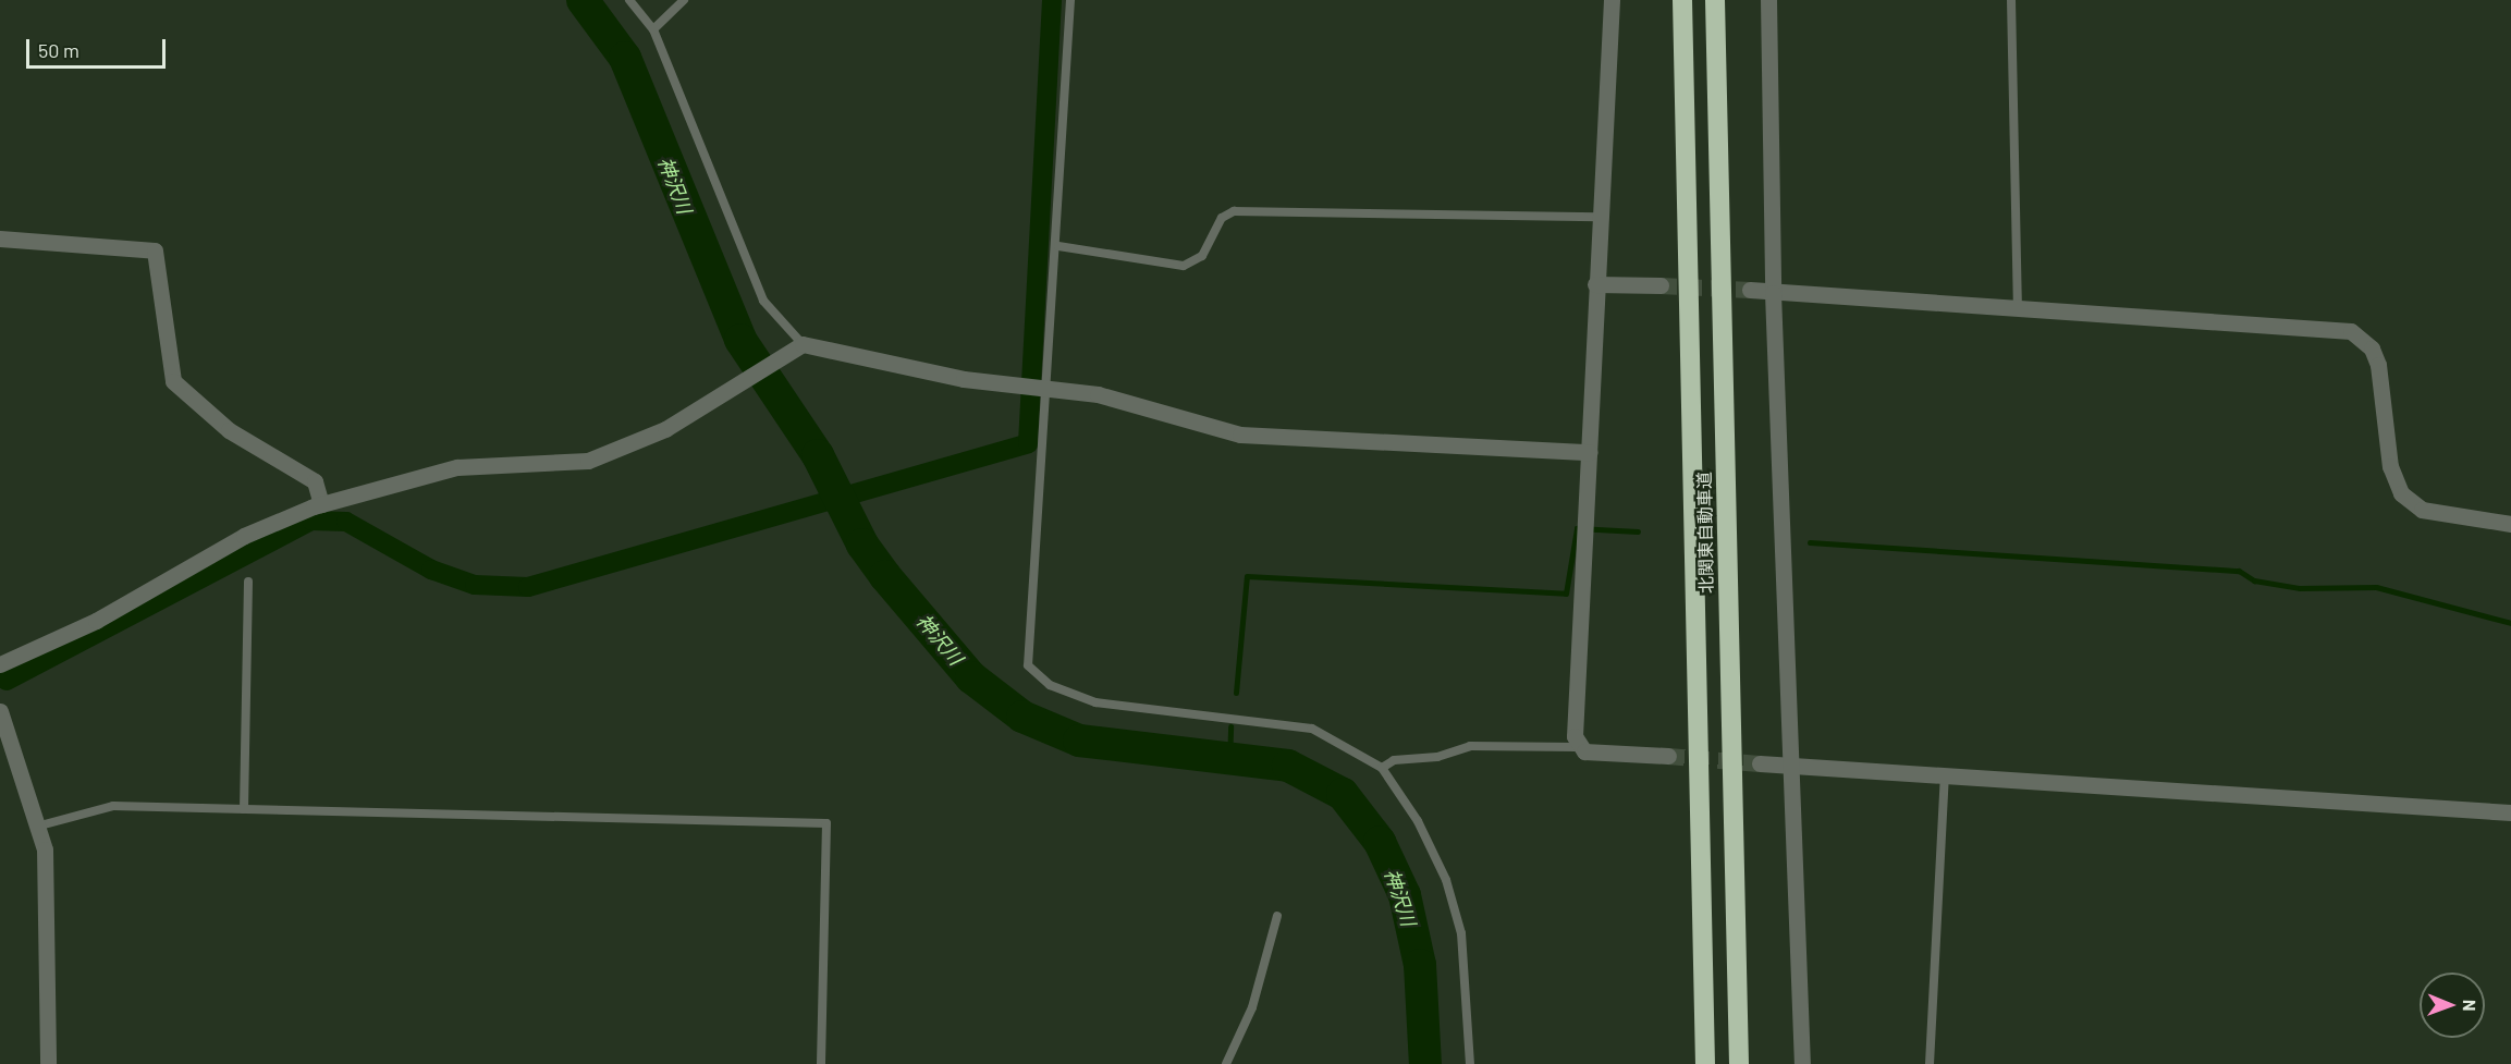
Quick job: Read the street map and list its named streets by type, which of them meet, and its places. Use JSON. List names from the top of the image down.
{
  "streets": {
    "highway": ["北関東自動車道"]
  },
  "water": ["神沢川"],
  "scale_bar": "50 m",
  "north": "right"
}
